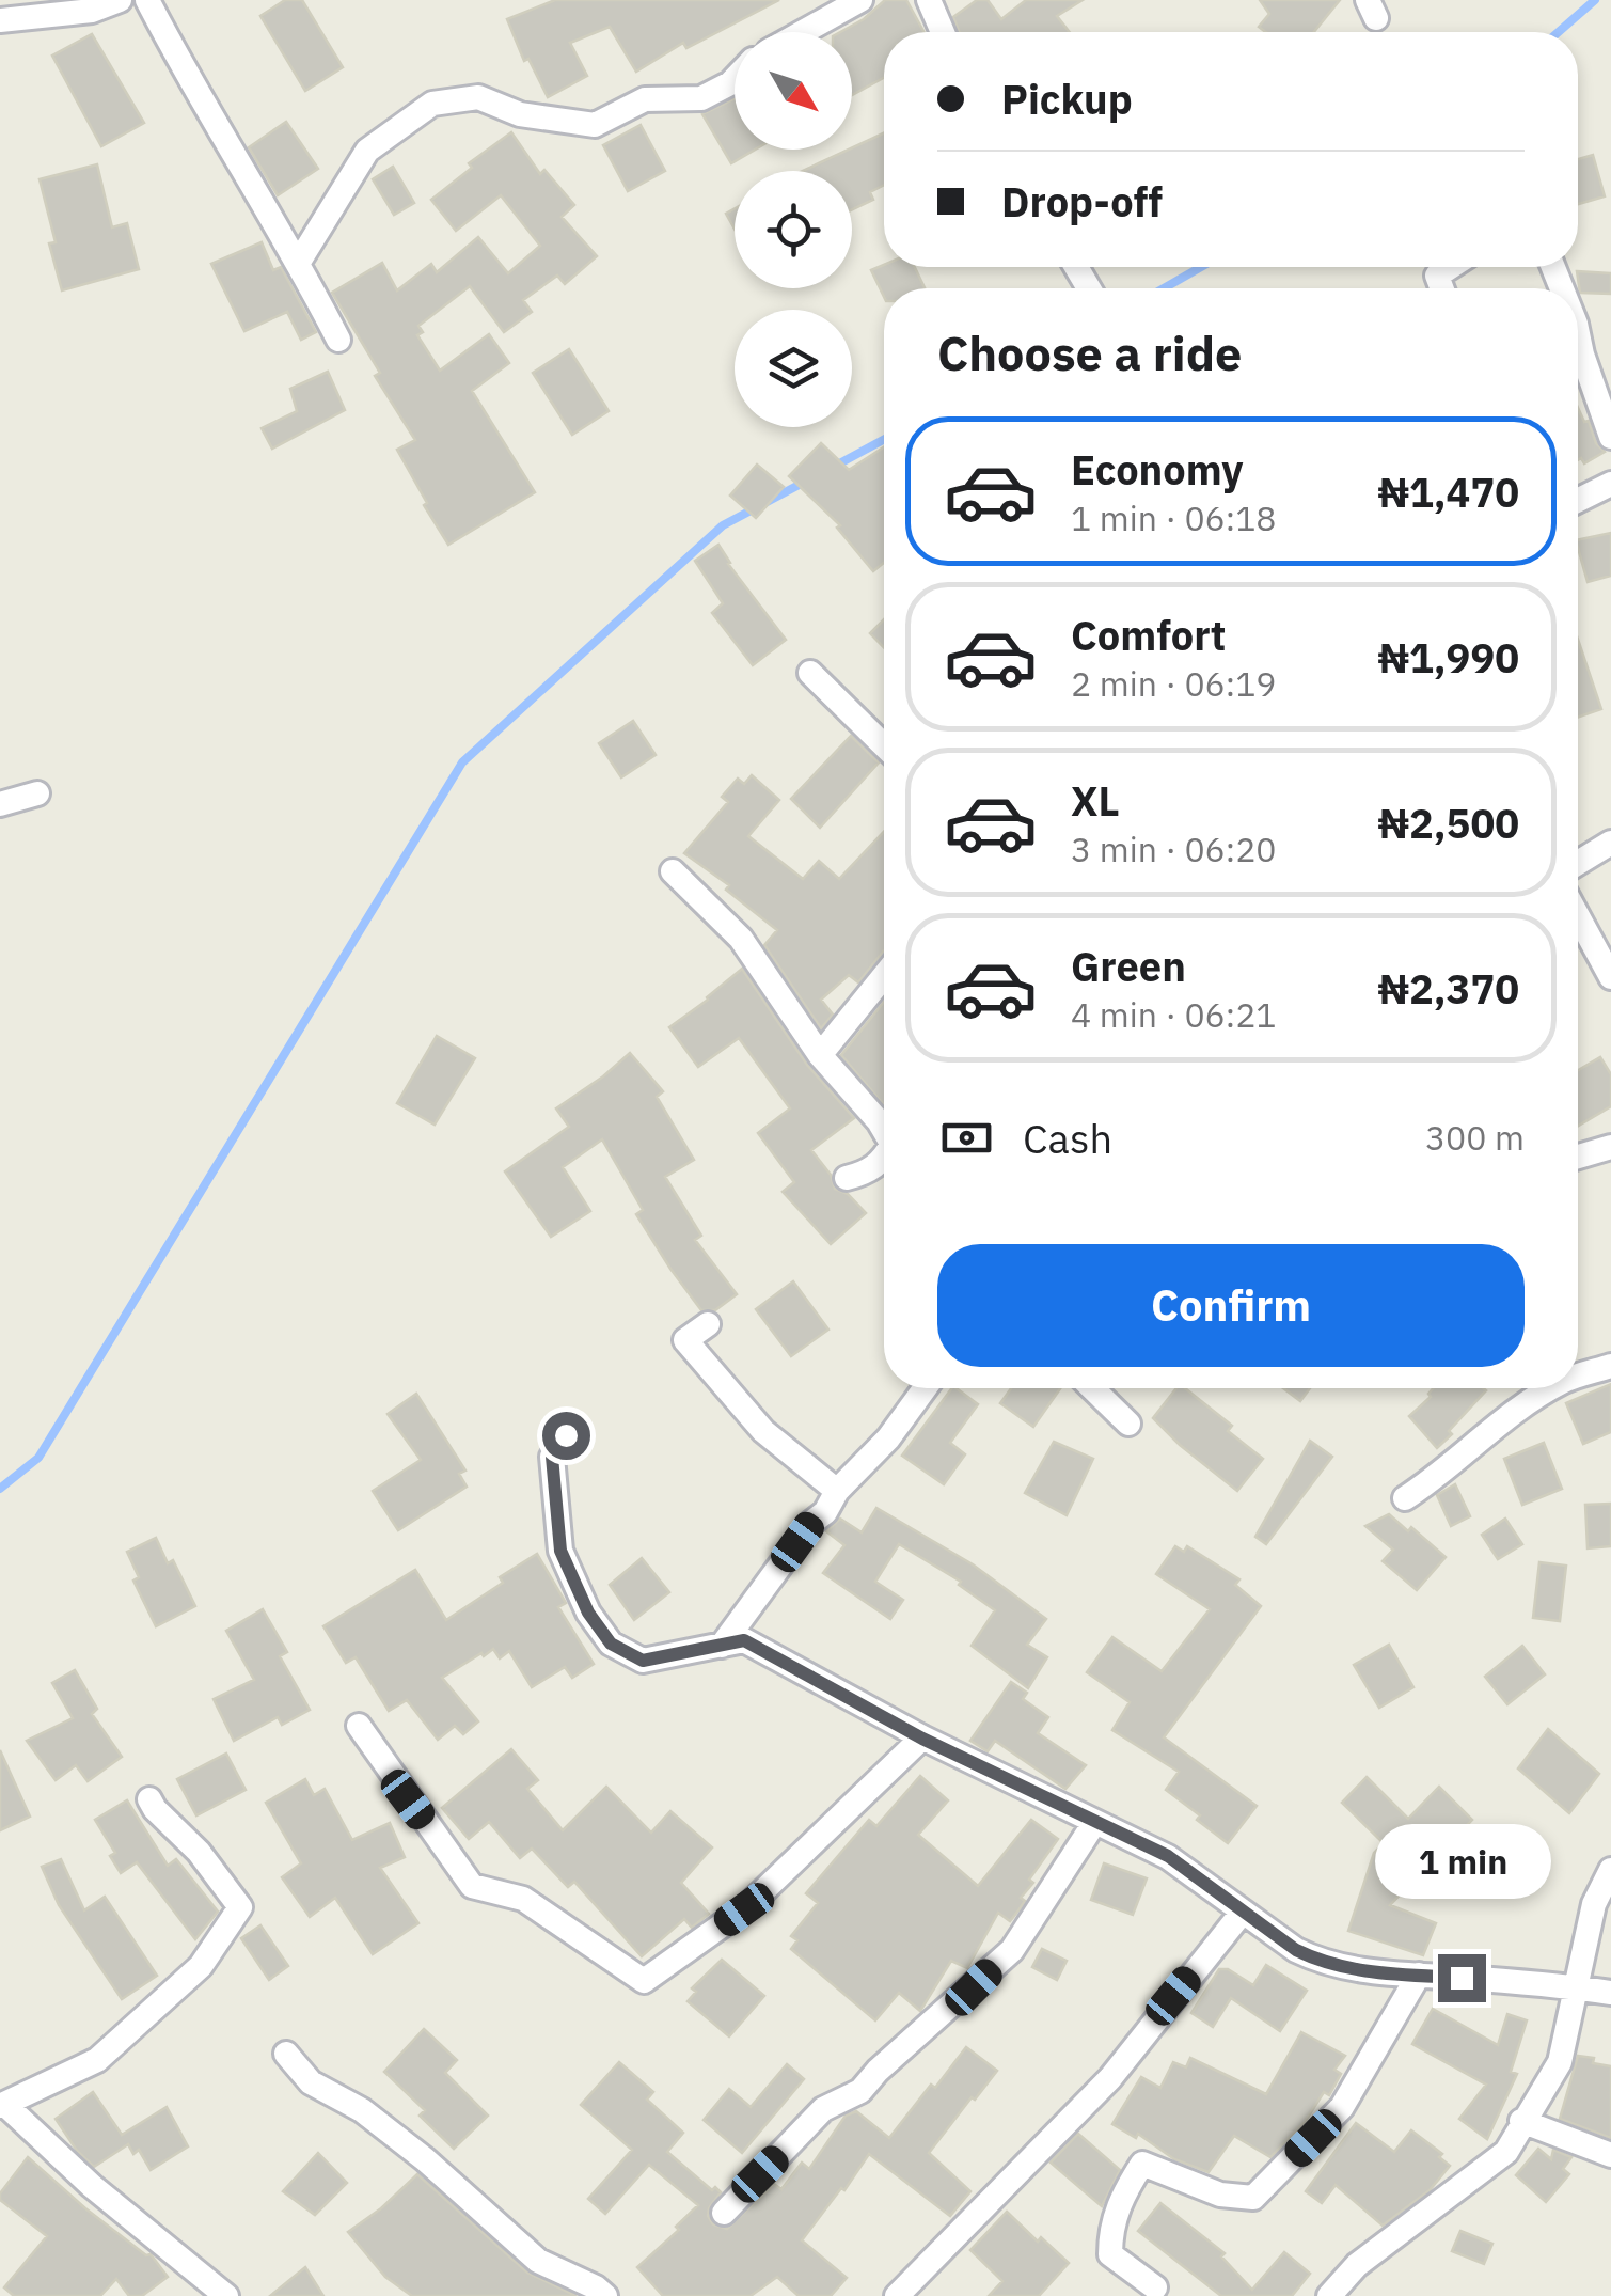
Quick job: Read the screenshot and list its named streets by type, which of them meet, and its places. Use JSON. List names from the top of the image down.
{
  "north": "bottom right",
  "page": {
    "banner": ["Pickup", "Drop-off"],
    "heading": "Choose a ride",
    "list": [
      {
        "name": "Economy",
        "note": "1 min · 06:18",
        "value": "₦1,470"
      },
      {
        "name": "Comfort",
        "note": "2 min · 06:19",
        "value": "₦1,990"
      },
      {
        "name": "XL",
        "note": "3 min · 06:20",
        "value": "₦2,500"
      },
      {
        "name": "Green",
        "note": "4 min · 06:21",
        "value": "₦2,370"
      }
    ],
    "pay": ["Cash", "300 m"],
    "buttons": "Confirm",
    "bubble": "1 min"
  }
}
